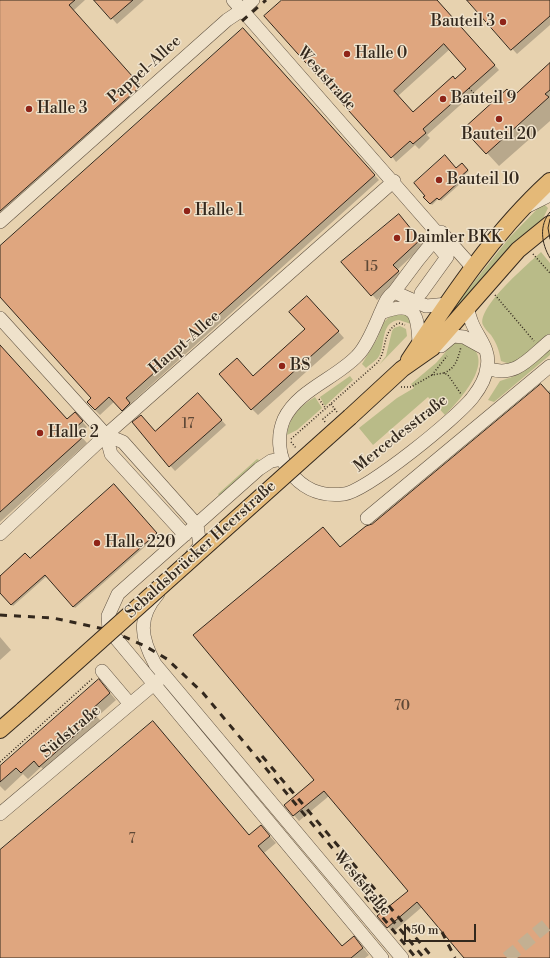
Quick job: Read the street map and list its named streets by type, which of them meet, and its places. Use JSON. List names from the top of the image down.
{
  "streets": {
    "main road": ["Sebaldsbrücker Heerstraße"],
    "street": [
      "Pappel-Allee",
      "Weststraße",
      "Haupt-Allee",
      "Mercedesstraße",
      "Südstraße"
    ]
  },
  "crossings": [
    ["Pappel-Allee", "Weststraße"],
    ["Weststraße", "Haupt-Allee"],
    ["Weststraße", "Mercedesstraße"],
    ["Weststraße", "Südstraße"]
  ],
  "places": [
    "Bauteil 3",
    "Halle 0",
    "Bauteil 9",
    "Halle 3",
    "Bauteil 20",
    "Bauteil 10",
    "Halle 1",
    "Daimler BKK",
    "BS",
    "Halle 2",
    "Halle 220"
  ],
  "house_numbers": [
    "15",
    "17",
    "70",
    "7"
  ],
  "scale_bar": "50 m"
}
